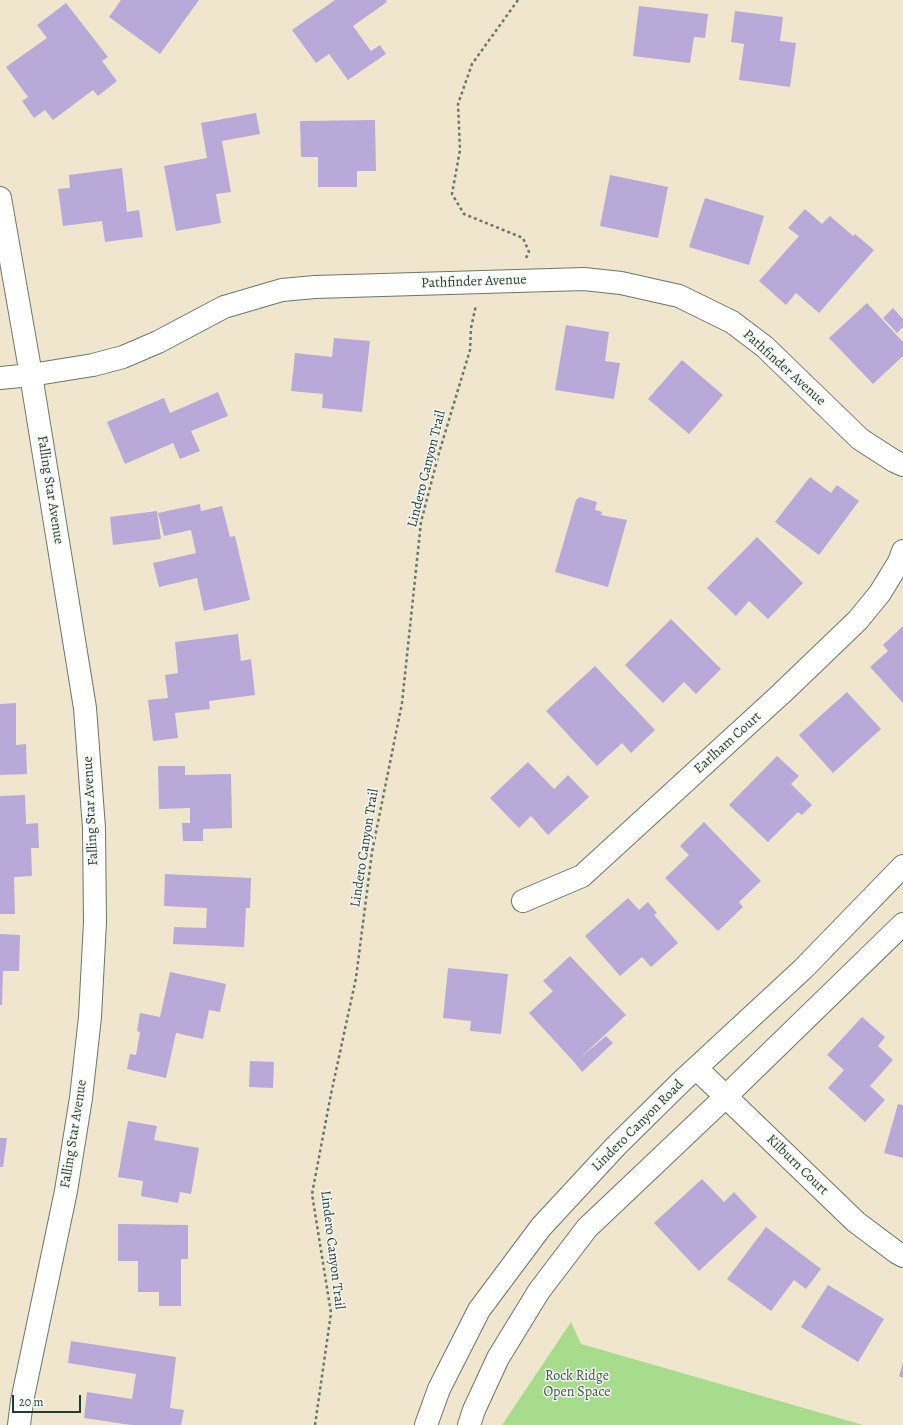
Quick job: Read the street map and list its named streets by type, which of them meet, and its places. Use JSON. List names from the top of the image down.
{
  "streets": {
    "street": [
      "Pathfinder Avenue",
      "Falling Star Avenue",
      "Earlham Court",
      "Lindero Canyon Road",
      "Kilburn Court"
    ],
    "path": ["Lindero Canyon Trail"]
  },
  "crossings": [
    ["Pathfinder Avenue", "Lindero Canyon Trail"],
    ["Pathfinder Avenue", "Falling Star Avenue"],
    ["Lindero Canyon Road", "Kilburn Court"]
  ],
  "parks": ["Rock Ridge Open Space"],
  "scale_bar": "20 m"
}
